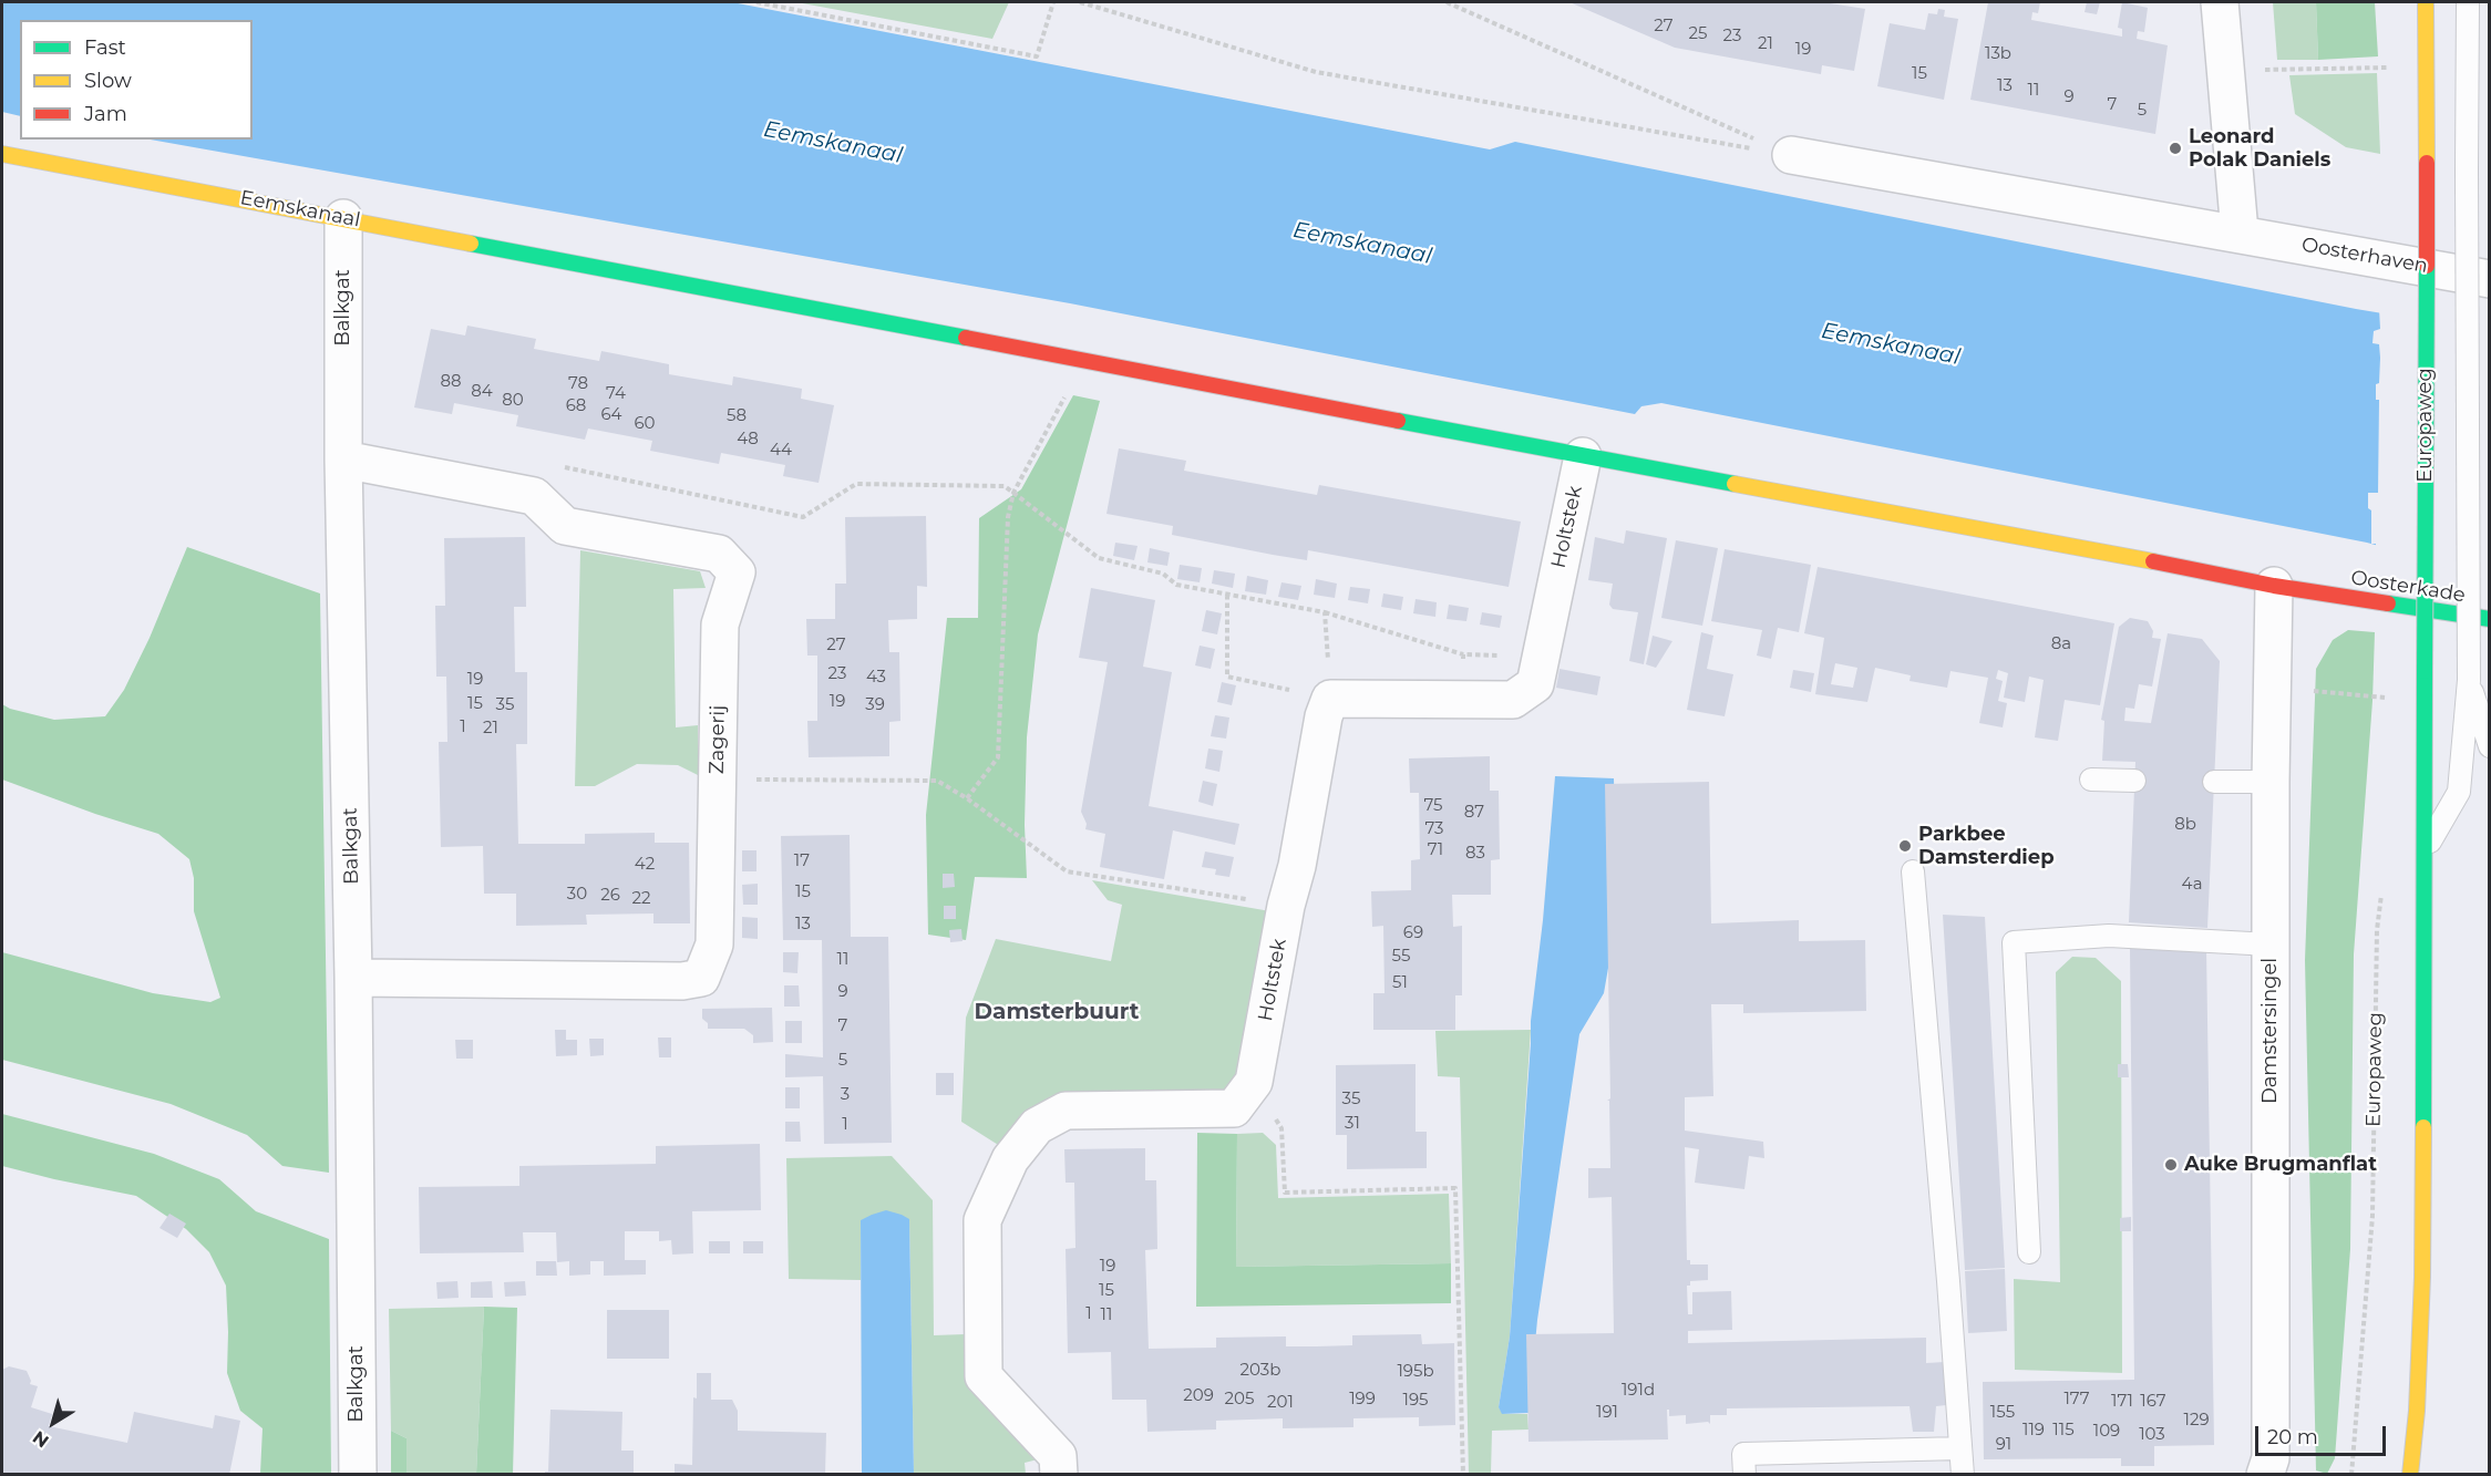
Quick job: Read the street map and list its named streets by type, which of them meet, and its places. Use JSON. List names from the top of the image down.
{
  "streets": {
    "street": [
      "Eemskanaal",
      "Oosterhaven",
      "Balkgat",
      "Europaweg",
      "Holtstek",
      "Oosterkade",
      "Zagerij",
      "Damstersingel"
    ]
  },
  "crossings": [
    ["Eemskanaal", "Balkgat"],
    ["Eemskanaal", "Holtstek"],
    ["Eemskanaal", "Oosterkade"],
    ["Eemskanaal", "Damstersingel"],
    ["Balkgat", "Zagerij"]
  ],
  "districts": ["Damsterbuurt"],
  "water": ["Eemskanaal"],
  "places": ["Leonard Polak Daniels", "Parkbee Damsterdiep", "Auke Brugmanflat"],
  "house_numbers": [
    "27",
    "25",
    "23",
    "21",
    "19",
    "13b",
    "15",
    "13",
    "11",
    "9",
    "7",
    "5",
    "88",
    "78",
    "84",
    "74",
    "80",
    "68",
    "64",
    "58",
    "60",
    "48",
    "44",
    "8a",
    "27",
    "23",
    "43",
    "19",
    "19",
    "15",
    "35",
    "39",
    "1",
    "21",
    "75",
    "87",
    "8b",
    "73",
    "71",
    "83",
    "17",
    "42",
    "4a",
    "15",
    "30",
    "26",
    "22",
    "13",
    "69",
    "55",
    "11",
    "51",
    "9",
    "7",
    "5",
    "3",
    "35",
    "31",
    "1",
    "19",
    "15",
    "1",
    "11",
    "203b",
    "195b",
    "191d",
    "209",
    "205",
    "199",
    "177",
    "195",
    "171",
    "167",
    "201",
    "191",
    "155",
    "129",
    "119",
    "115",
    "109",
    "103",
    "91"
  ],
  "legend": ["Fast", "Slow", "Jam"],
  "scale_bar": "20 m",
  "north": "bottom left"
}
